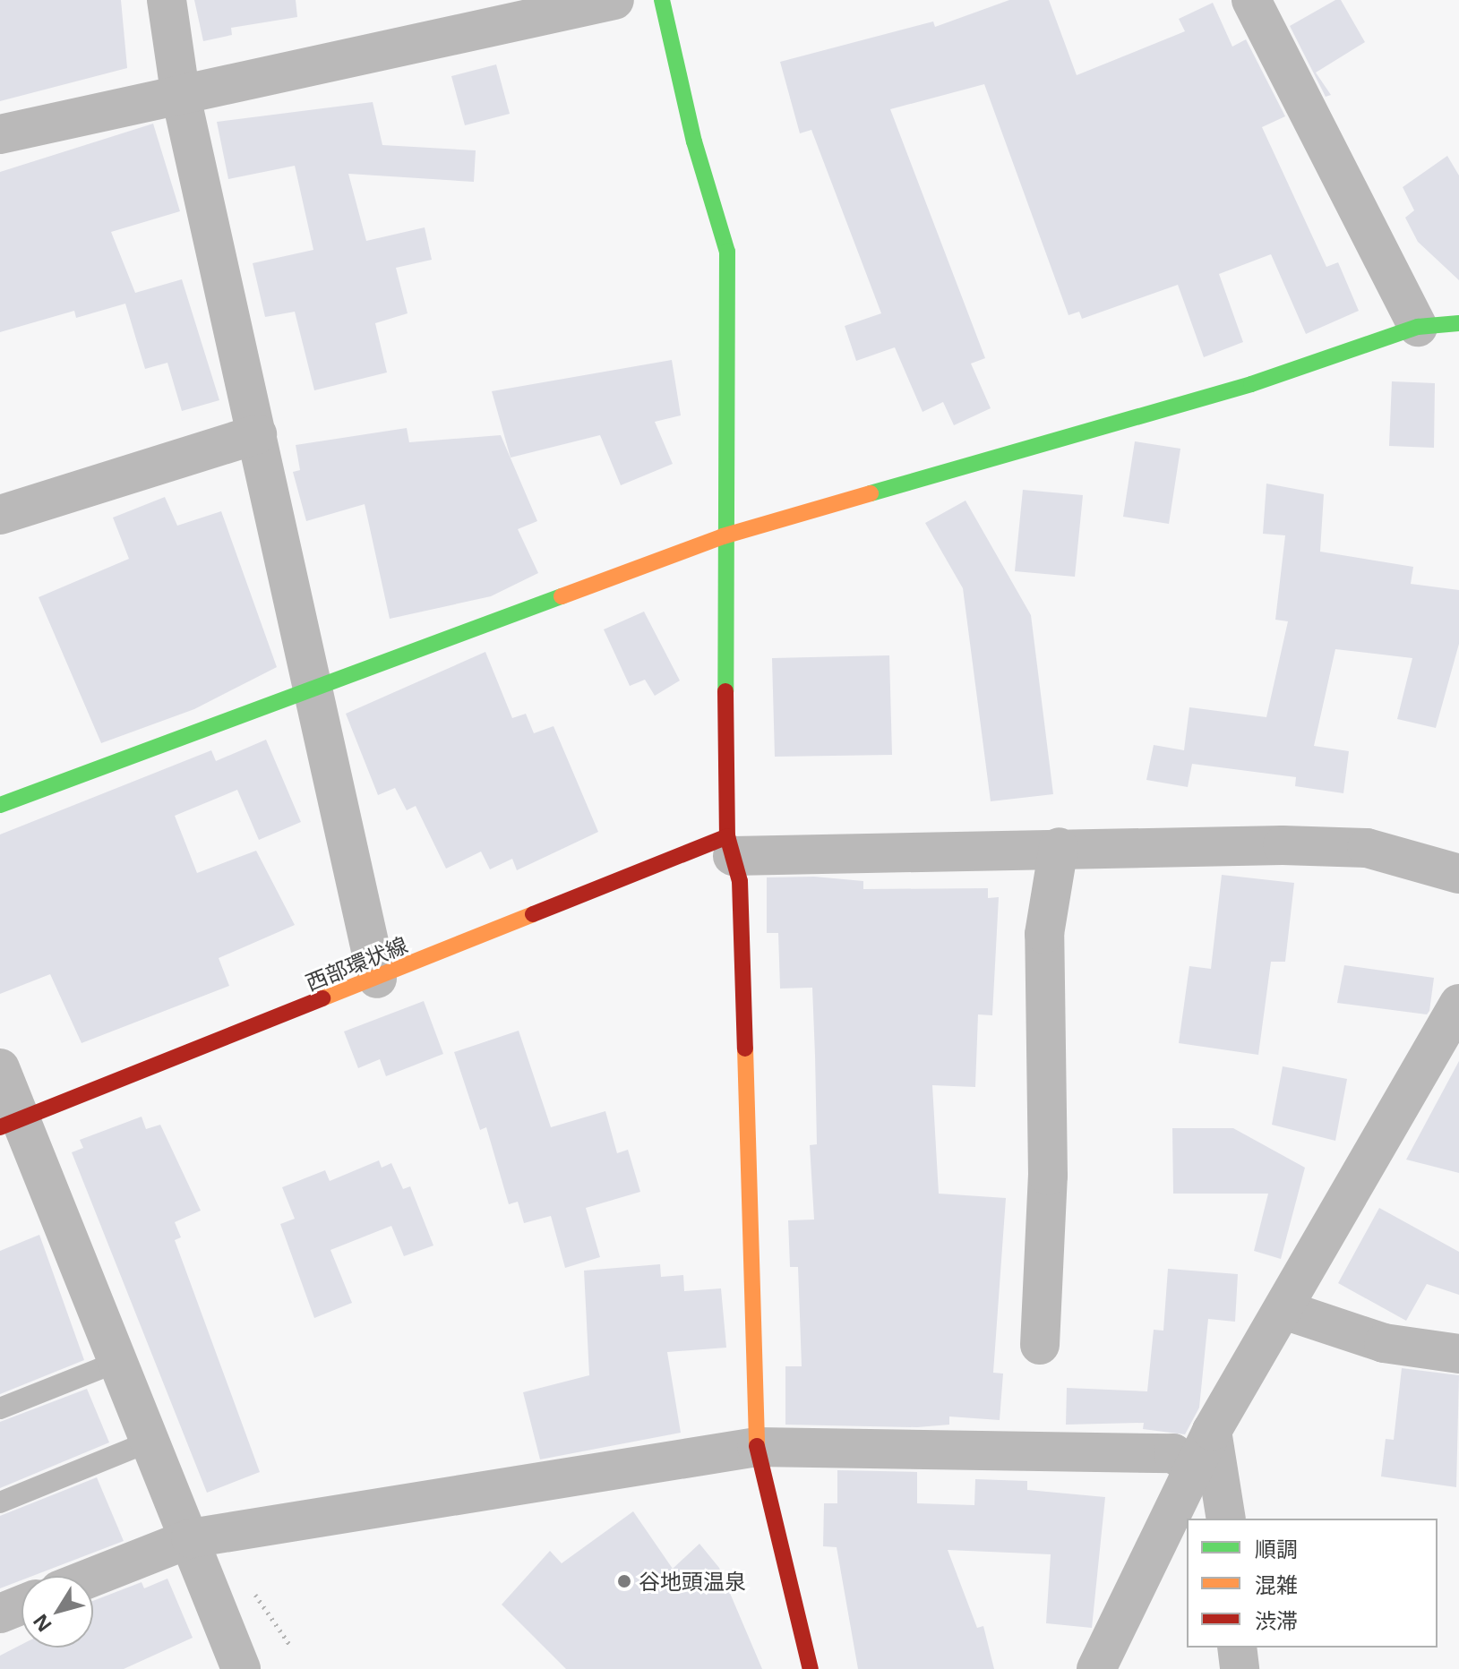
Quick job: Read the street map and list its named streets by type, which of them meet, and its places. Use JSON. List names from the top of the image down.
{
  "streets": {
    "street": ["西部環状線"]
  },
  "places": ["谷地頭温泉"],
  "legend": ["順調", "混雑", "渋滞"],
  "north": "bottom left"
}
